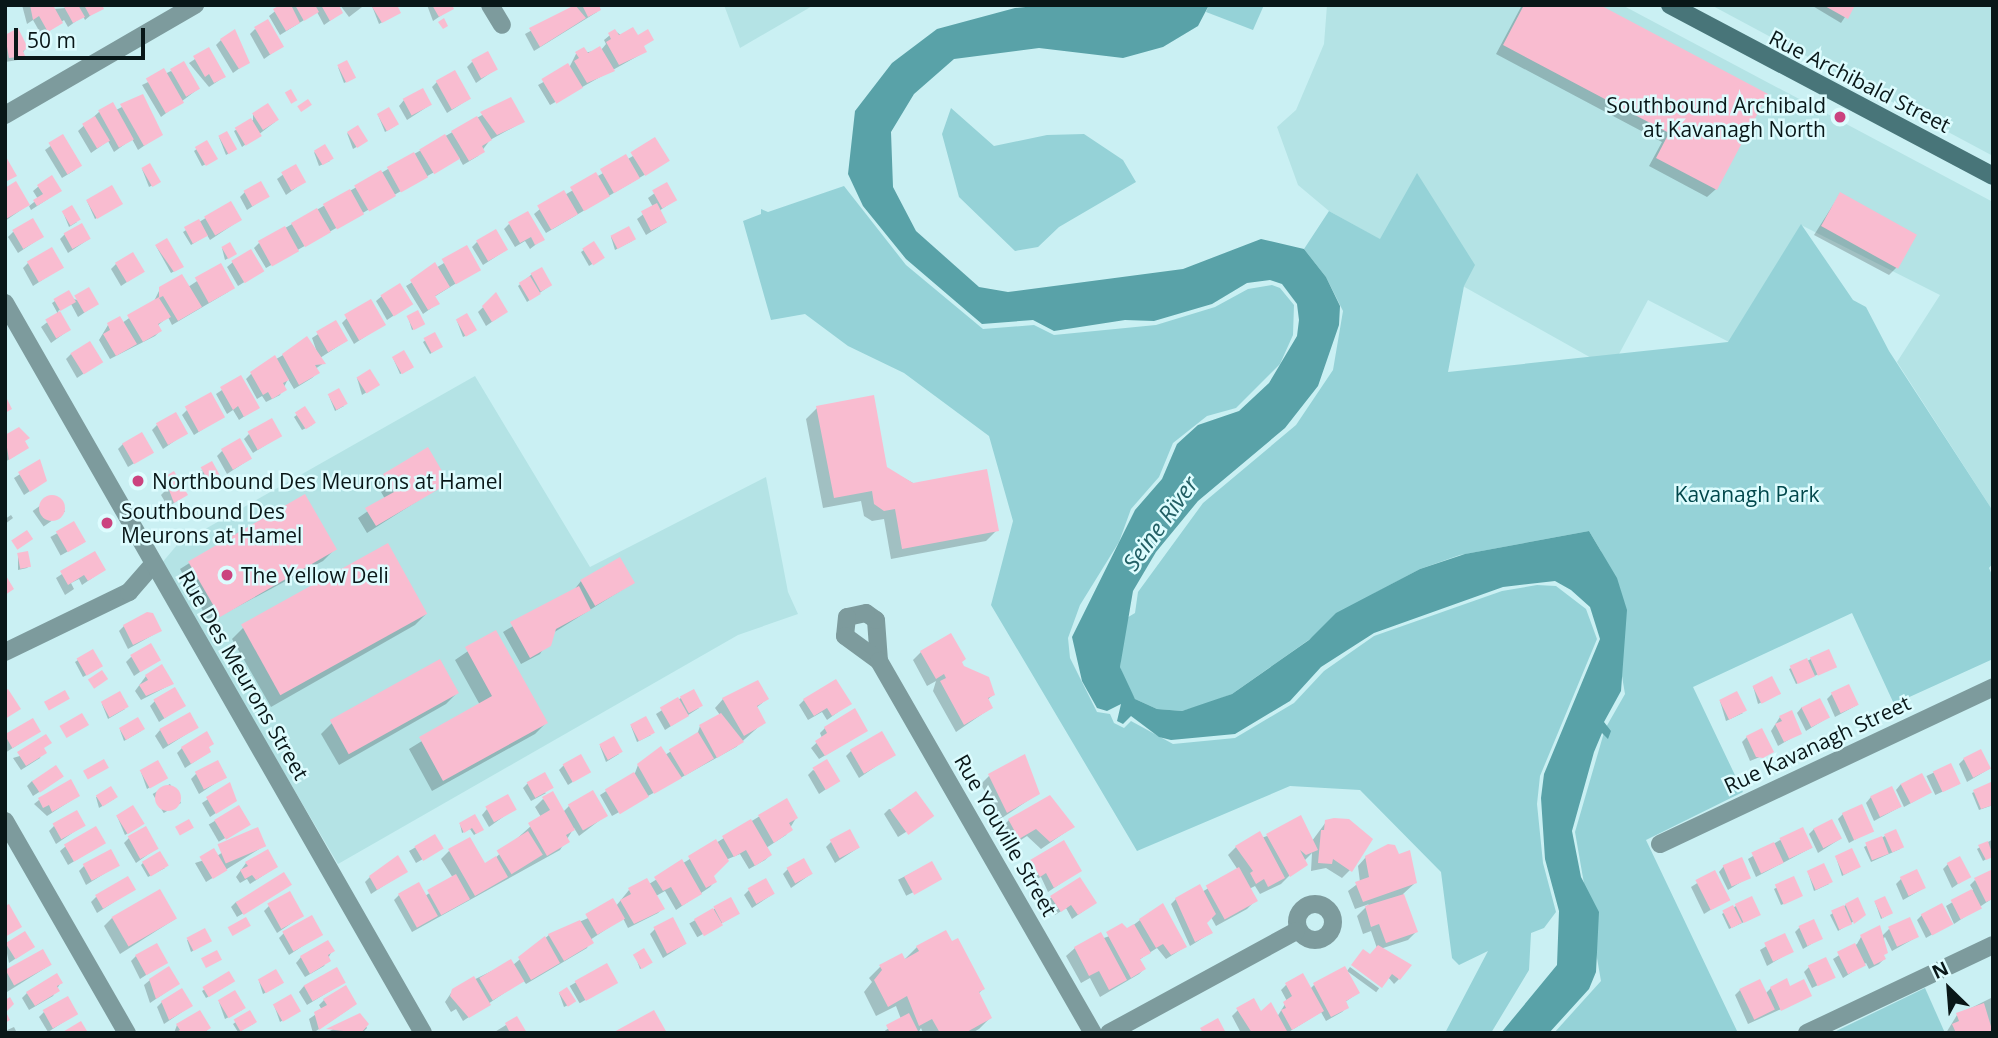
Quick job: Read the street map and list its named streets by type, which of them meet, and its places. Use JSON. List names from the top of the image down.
{
  "streets": {
    "main road": ["Rue Archibald Street"],
    "street": ["Rue Des Meurons Street", "Rue Kavanagh Street", "Rue Youville Street"]
  },
  "water": ["Seine River"],
  "parks": ["Kavanagh Park"],
  "places": [
    "Southbound Archibald at Kavanagh North",
    "Northbound Des Meurons at Hamel",
    "Southbound Des Meurons at Hamel",
    "The Yellow Deli"
  ],
  "scale_bar": "50 m",
  "north": "top left"
}
